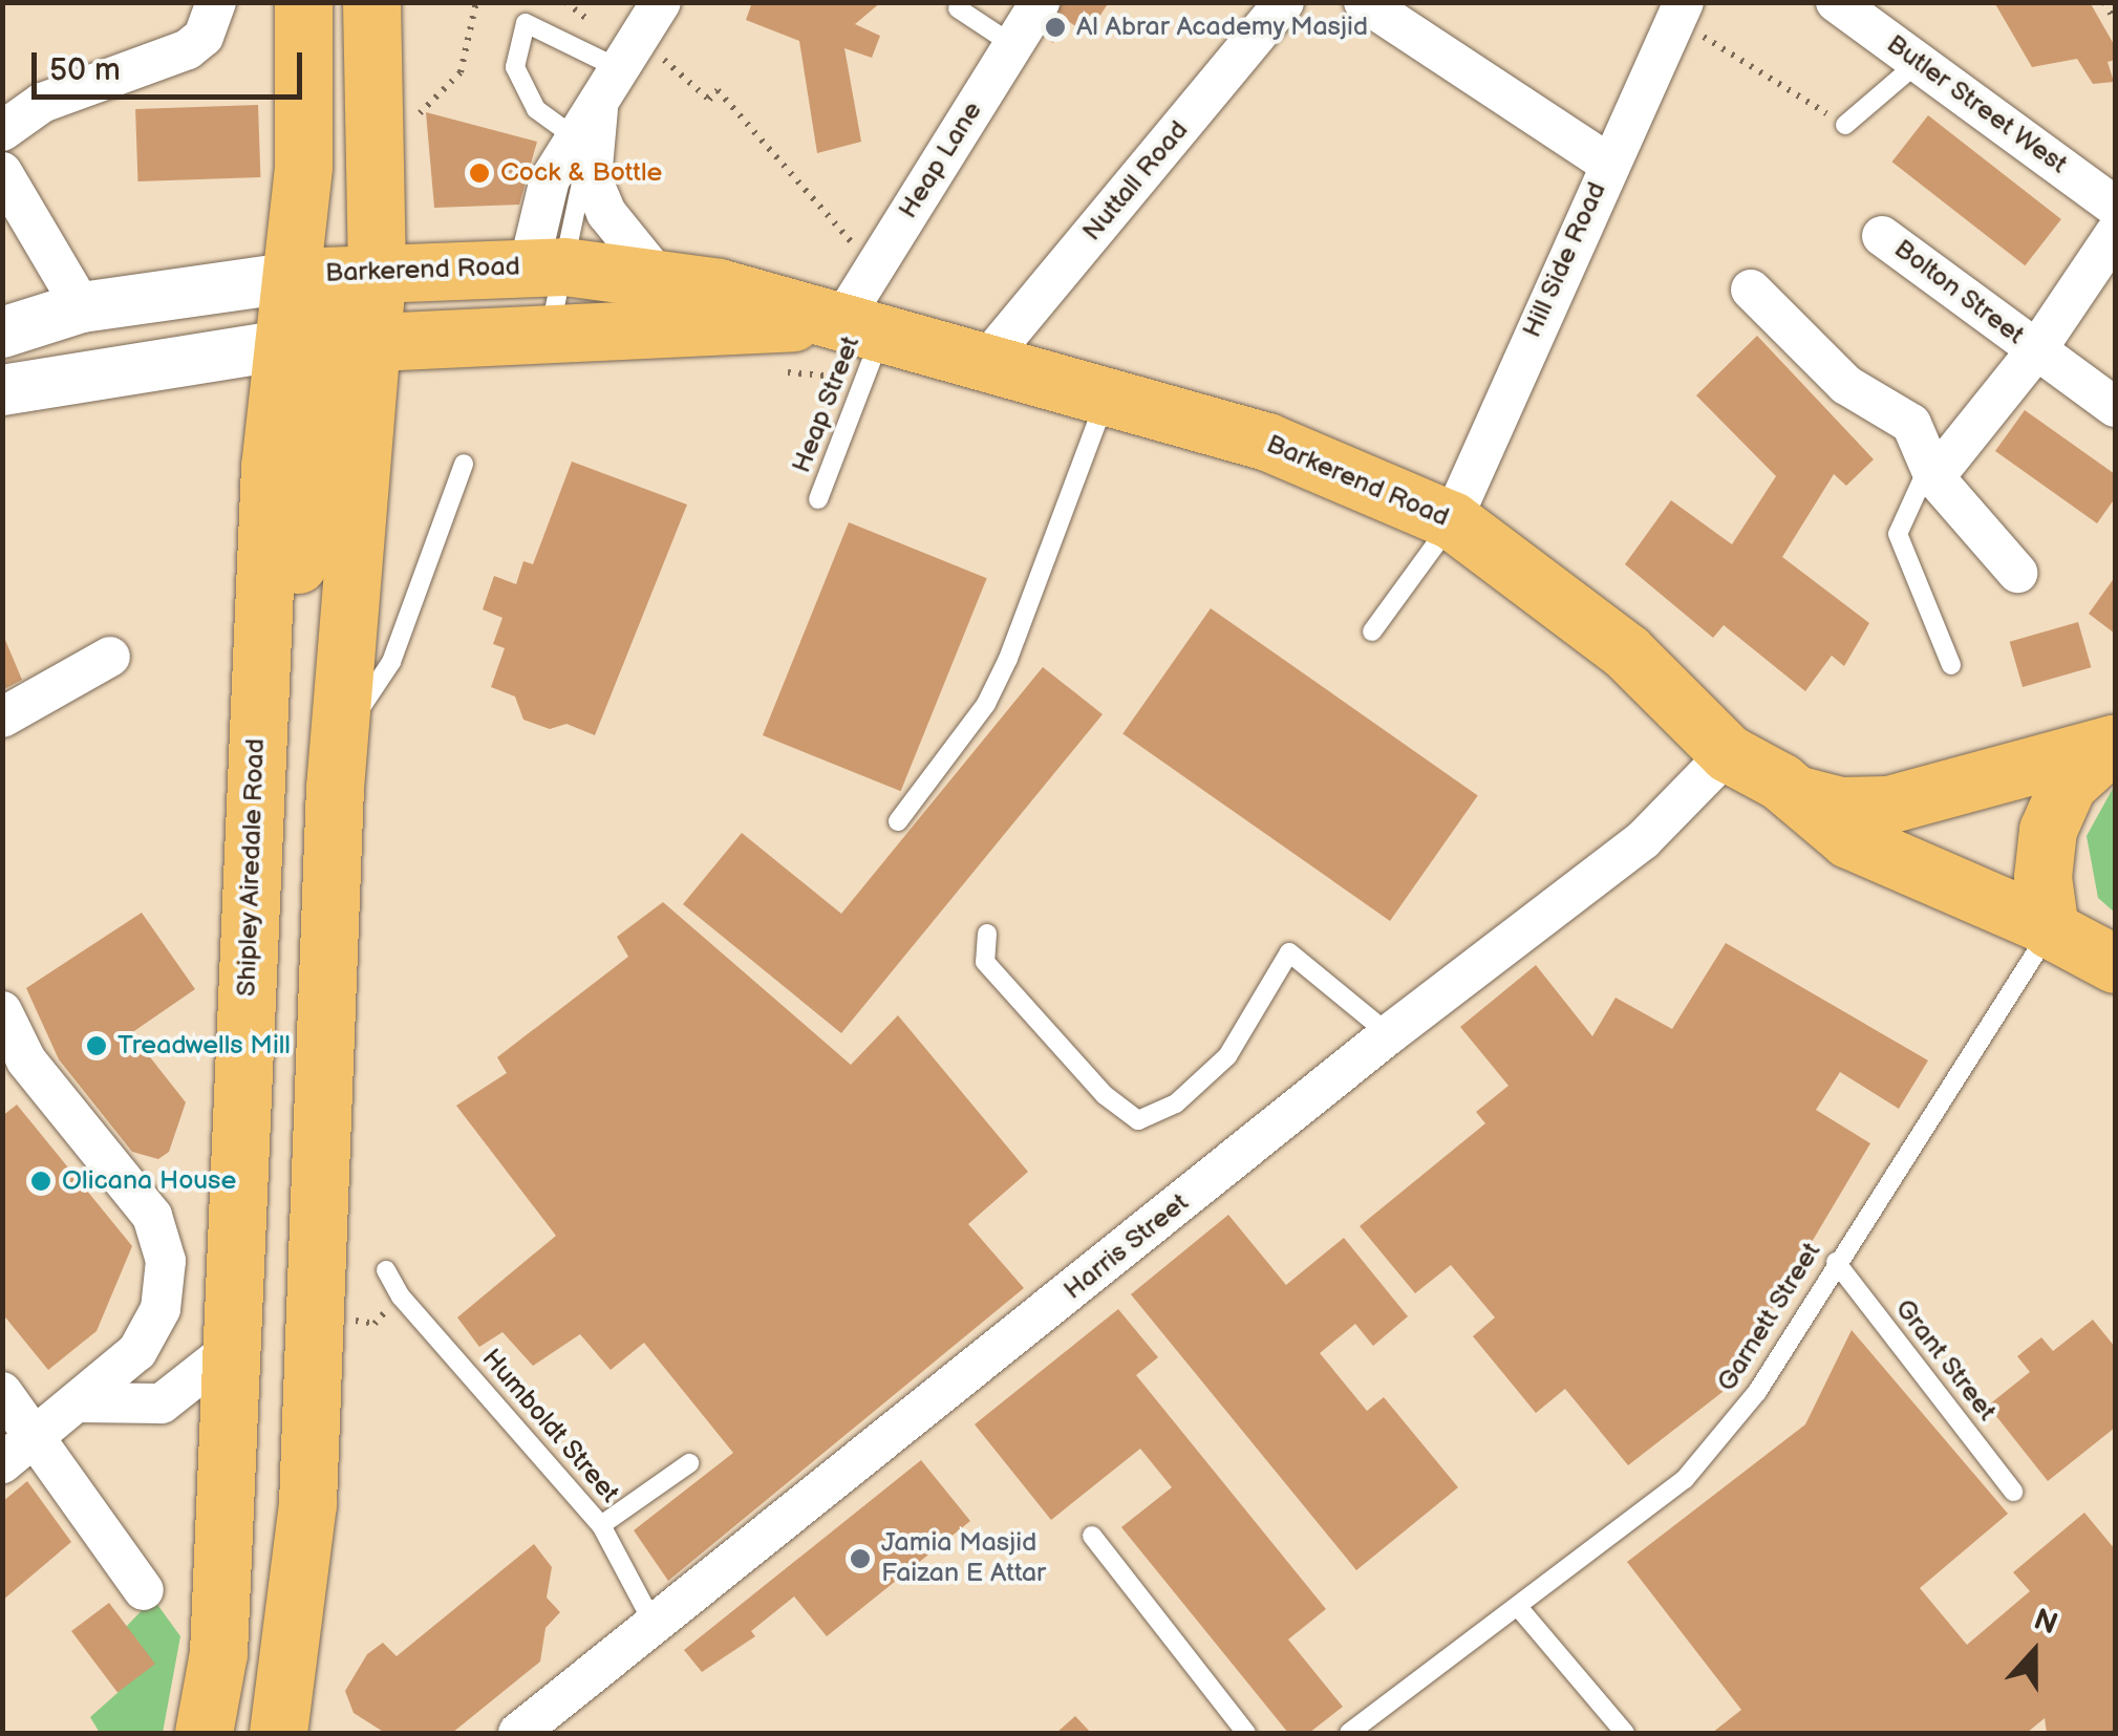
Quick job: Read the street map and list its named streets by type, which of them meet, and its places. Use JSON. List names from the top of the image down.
{
  "streets": {
    "main road": ["Barkerend Road", "Shipley Airedale Road"],
    "street": [
      "Butler Street West",
      "Heap Lane",
      "Nuttall Road",
      "Hill Side Road",
      "Bolton Street",
      "Harris Street"
    ],
    "lane": [
      "Heap Street",
      "Garnett Street",
      "Grant Street",
      "Humboldt Street"
    ]
  },
  "crossings": [
    ["Heap Lane", "Barkerend Road"],
    ["Heap Lane", "Heap Street"],
    ["Nuttall Road", "Barkerend Road"],
    ["Hill Side Road", "Barkerend Road"],
    ["Barkerend Road", "Heap Street"],
    ["Barkerend Road", "Shipley Airedale Road"],
    ["Barkerend Road", "Harris Street"],
    ["Barkerend Road", "Garnett Street"],
    ["Harris Street", "Humboldt Street"],
    ["Garnett Street", "Grant Street"]
  ],
  "places": [
    "Al Abrar Academy Masjid",
    "Cock & Bottle",
    "Treadwells Mill",
    "Olicana House",
    "Jamia Masjid Faizan E Attar"
  ],
  "scale_bar": "50 m",
  "north": "top"
}
